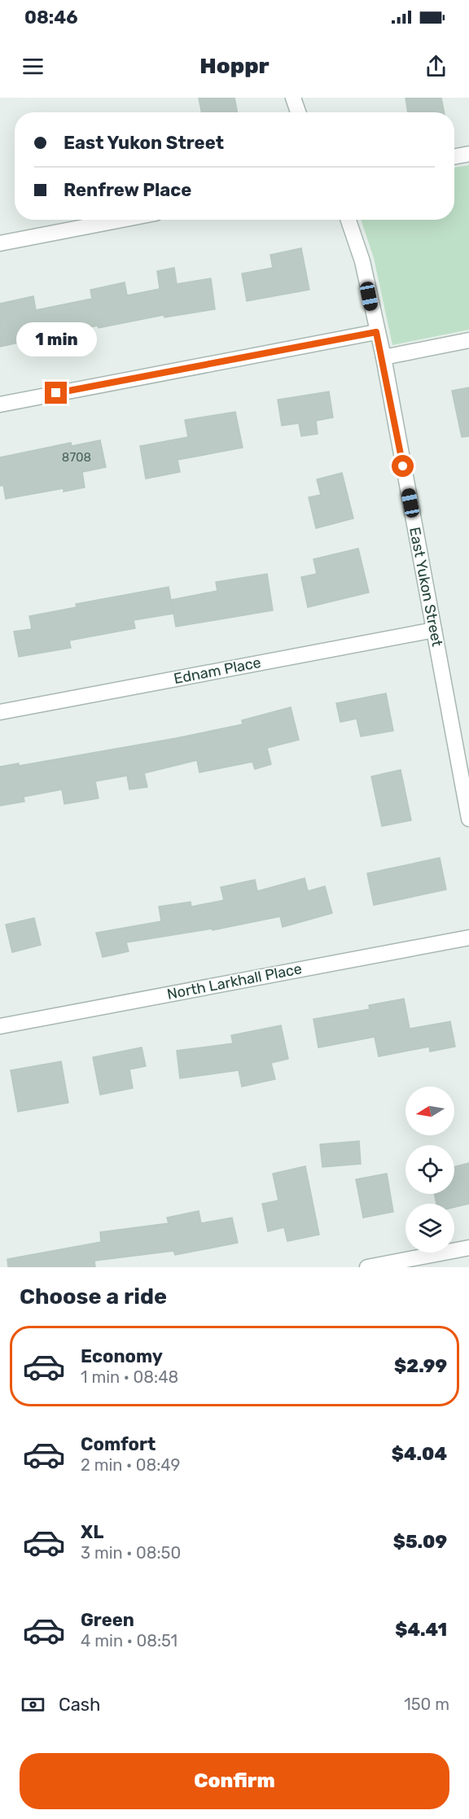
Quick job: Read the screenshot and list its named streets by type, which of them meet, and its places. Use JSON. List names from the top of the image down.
{
  "streets": {
    "street": ["East Yukon Street", "Ednam Place", "North Larkhall Place"]
  },
  "crossings": [
    ["East Yukon Street", "Ednam Place"]
  ],
  "house_numbers": ["8708"],
  "north": "left",
  "page": {
    "status": "08:46",
    "header": "Hoppr",
    "banner": ["East Yukon Street", "Renfrew Place"],
    "bubble": "1 min",
    "heading": "Choose a ride",
    "list": [
      {
        "name": "Economy",
        "note": "1 min · 08:48",
        "value": "$2.99"
      },
      {
        "name": "Comfort",
        "note": "2 min · 08:49",
        "value": "$4.04"
      },
      {
        "name": "XL",
        "note": "3 min · 08:50",
        "value": "$5.09"
      },
      {
        "name": "Green",
        "note": "4 min · 08:51",
        "value": "$4.41"
      }
    ],
    "pay": ["Cash", "150 m"],
    "buttons": "Confirm"
  }
}
